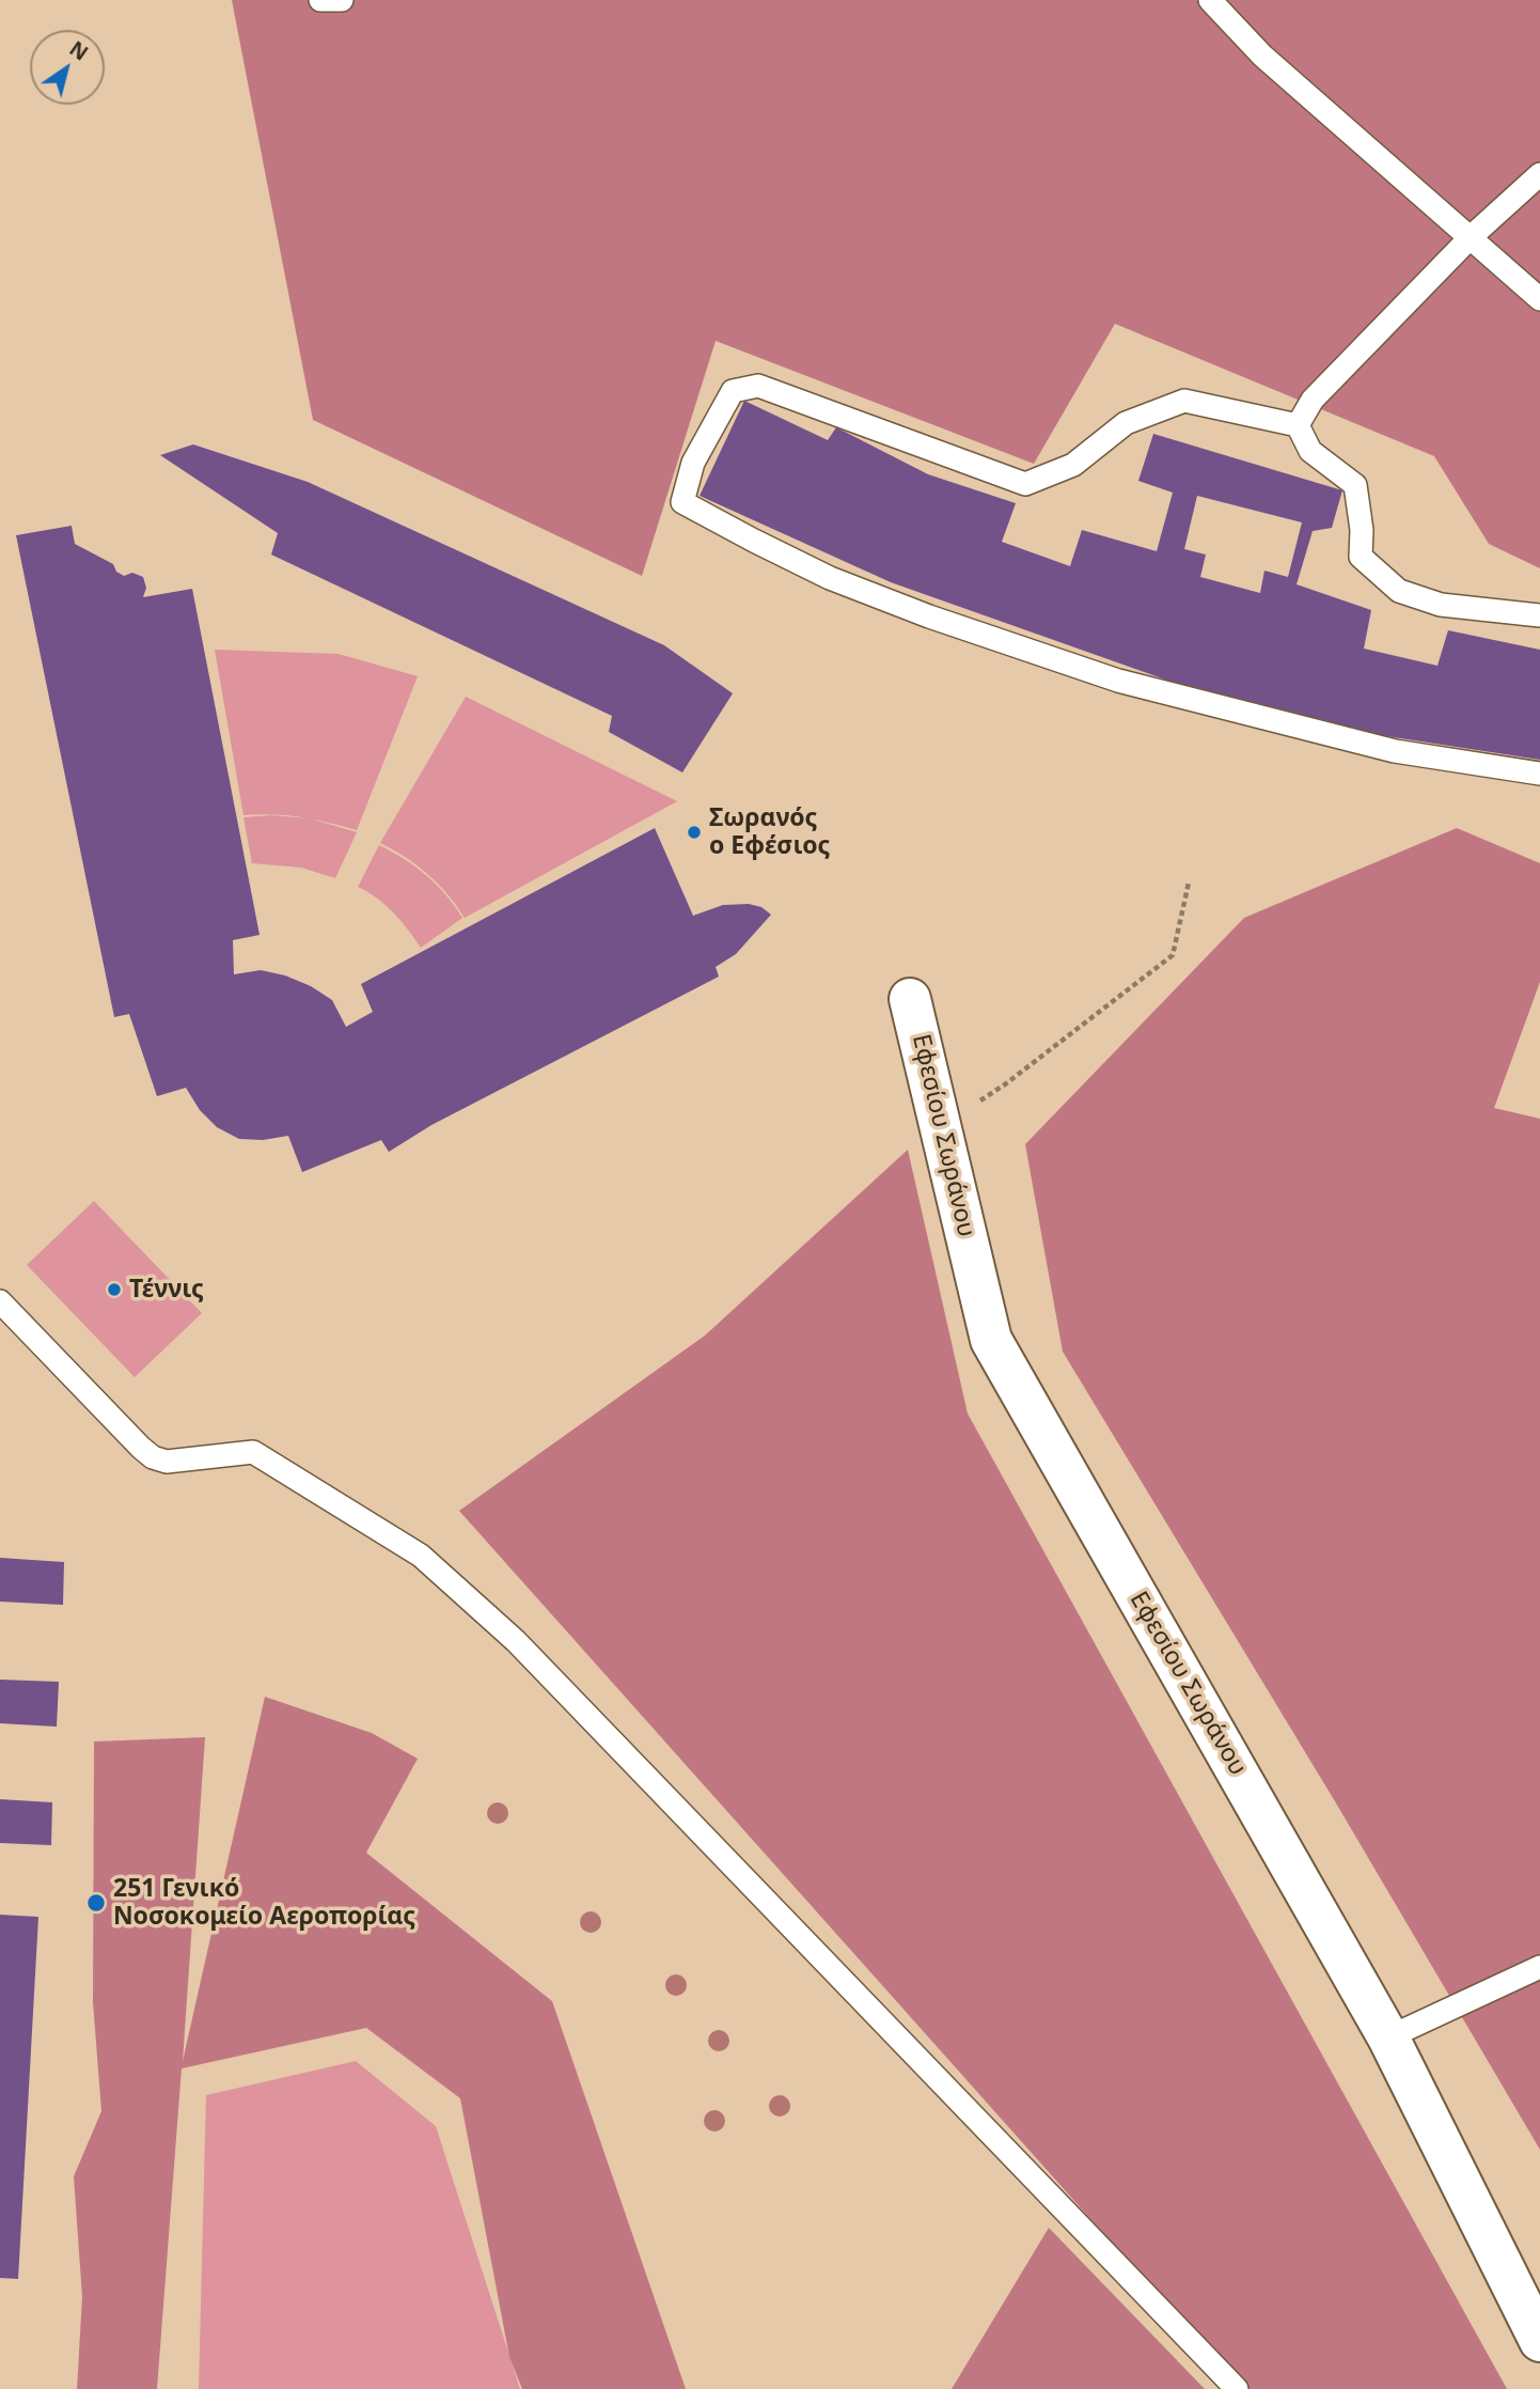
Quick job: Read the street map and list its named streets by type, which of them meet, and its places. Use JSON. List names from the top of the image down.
{
  "streets": {
    "street": ["Εφεσίου Σωράνου"]
  },
  "places": ["Σωρανός ο Εφέσιος", "Τέννις", "251 Γενικό Νοσοκομείο Αεροπορίας"],
  "north": "top right"
}
